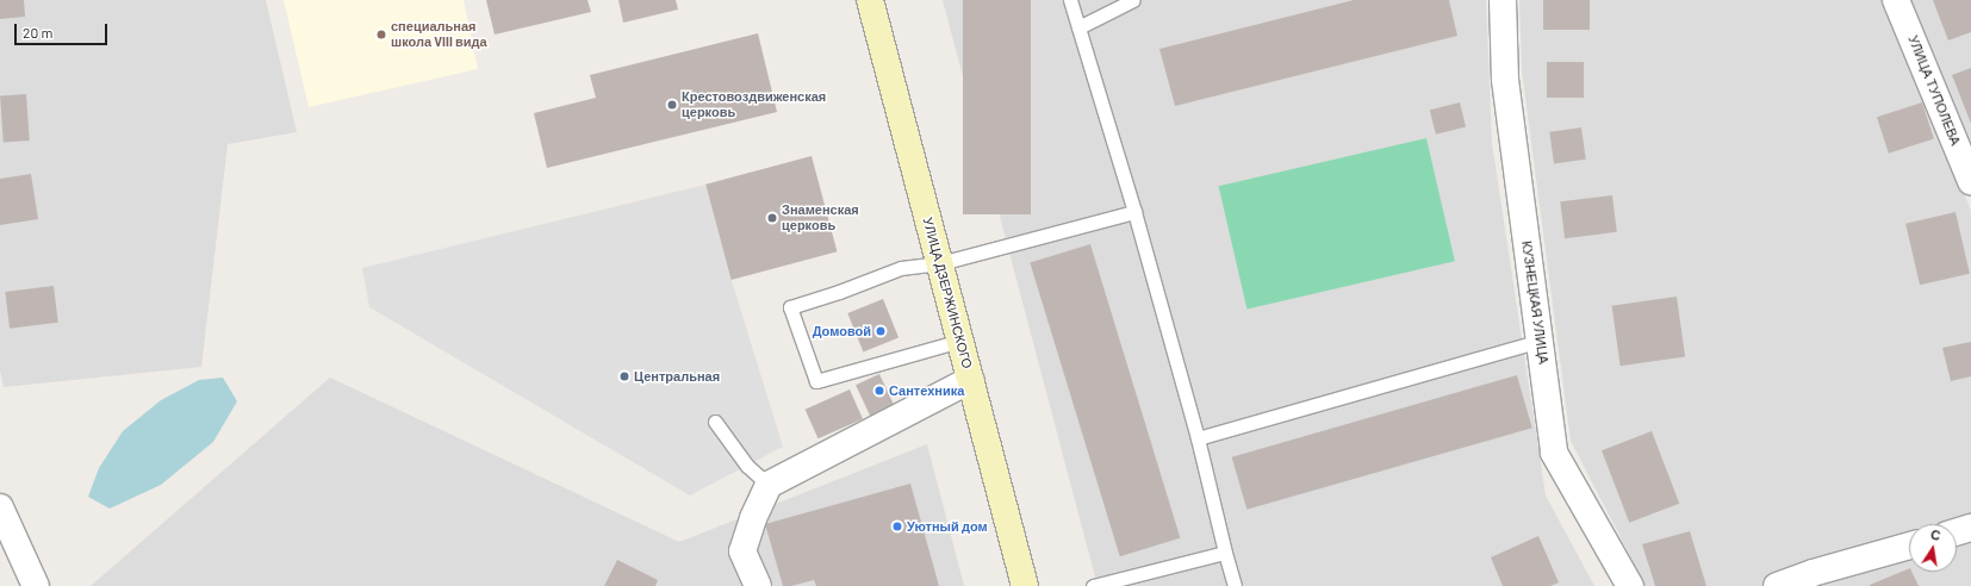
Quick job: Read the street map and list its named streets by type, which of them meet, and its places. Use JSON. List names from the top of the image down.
{
  "streets": {
    "main road": ["УЛИЦА ДЗЕРЖИНСКОГО"],
    "street": ["УЛИЦА ТУПОЛЕВА", "КУЗНЕЦКАЯ УЛИЦА"]
  },
  "places": [
    "специальная школа VIII вида",
    "Крестовоздвиженская церковь",
    "Знаменская церковь",
    "Домовой",
    "Центральная",
    "Сантехника",
    "Уютный дом"
  ],
  "scale_bar": "20 m",
  "north": "top"
}
